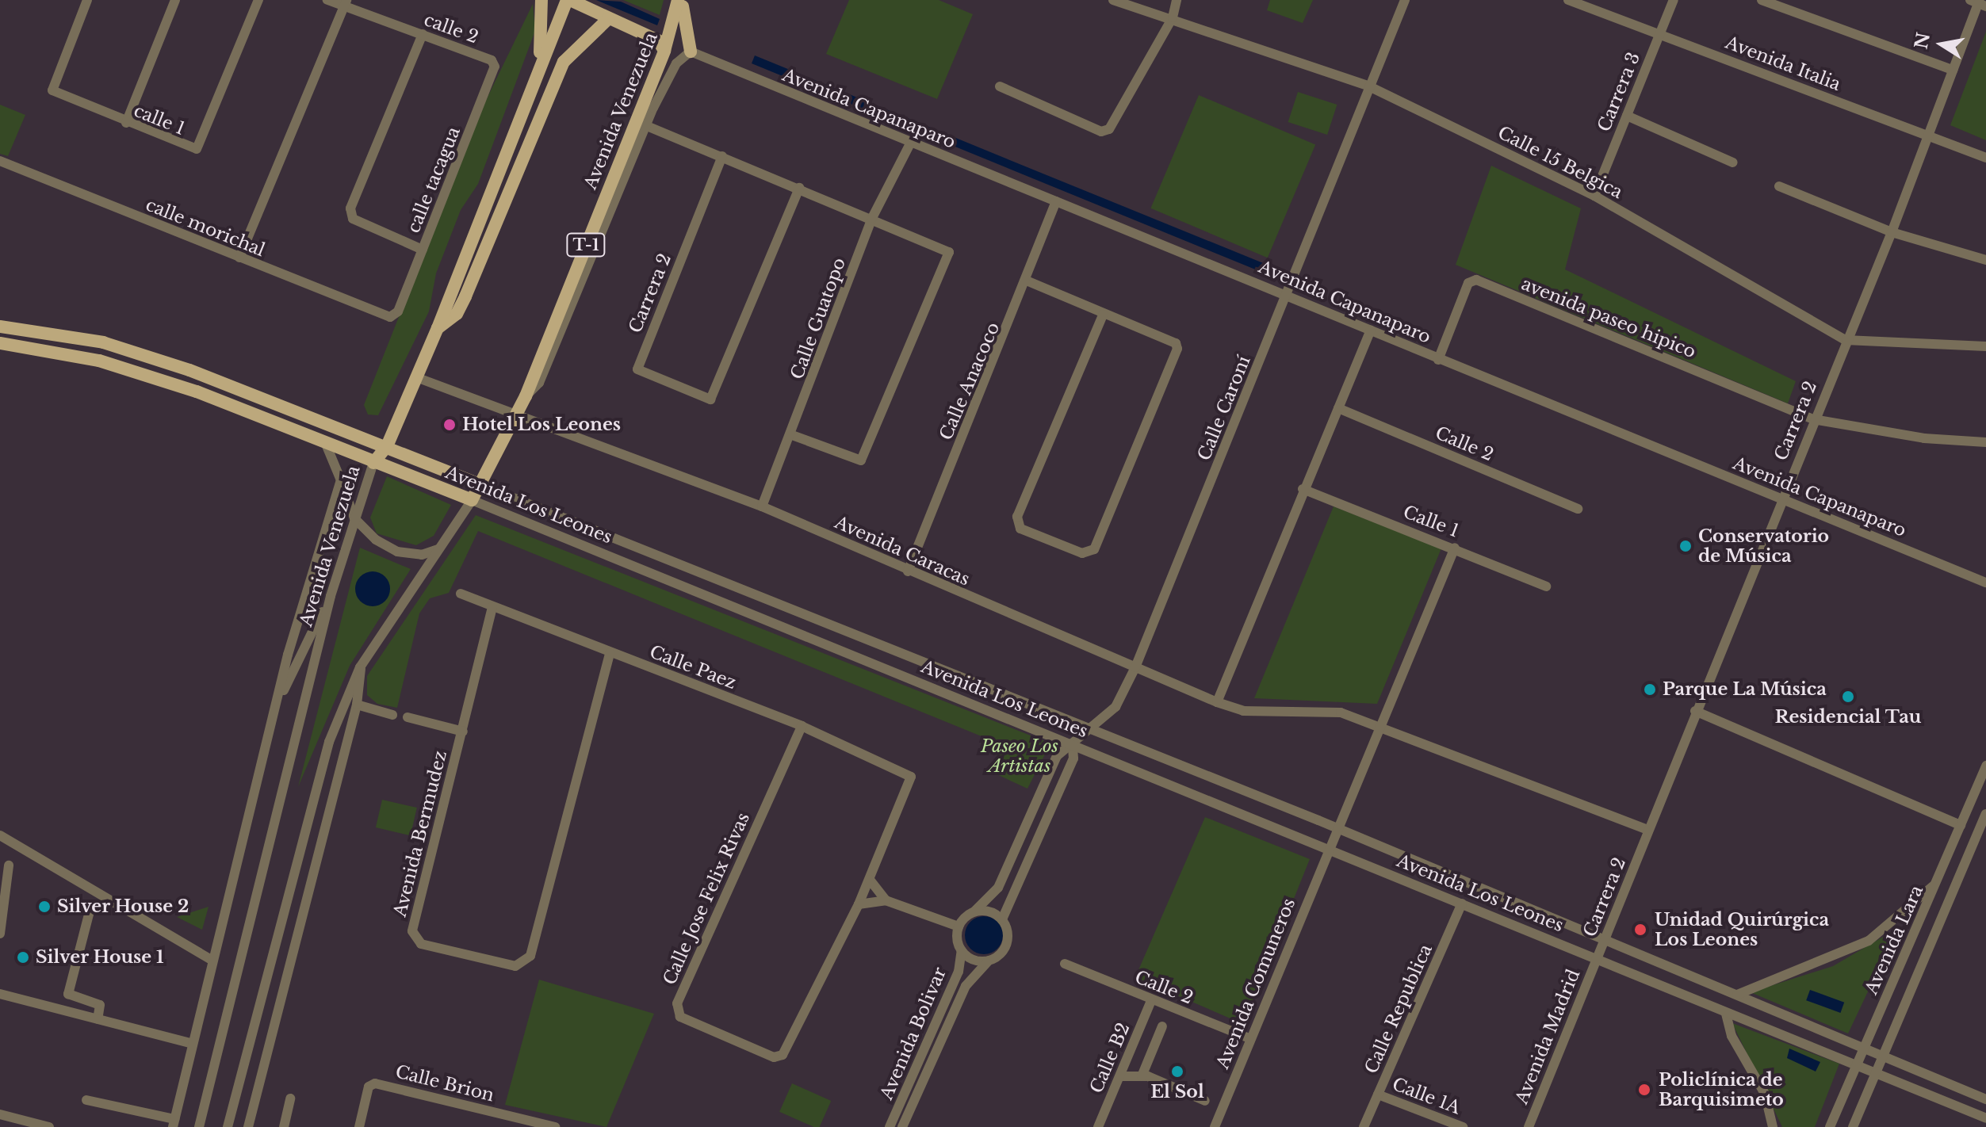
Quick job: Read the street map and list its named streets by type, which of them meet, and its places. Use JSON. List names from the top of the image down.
{
  "streets": {
    "main road": ["Avenida Venezuela", "T-1", "Avenida Los Leones"],
    "street": [
      "calle 2",
      "Avenida Italia",
      "Carrera 3",
      "Avenida Capanaparo",
      "calle 1",
      "Calle 15 Belgica",
      "calle tacagua",
      "calle morichal",
      "Carrera 2",
      "avenida paseo hipico",
      "Calle Guatopo",
      "Calle Anacoco",
      "Calle Caroní",
      "Calle 2",
      "Calle 1",
      "Avenida Caracas",
      "Calle Paez",
      "Avenida Bermudez",
      "Calle Jose Felix Rivas",
      "Avenida Lara",
      "Avenida Comuneros",
      "Calle Republica",
      "Avenida Bolivar",
      "Avenida Madrid",
      "Calle B2",
      "Calle Brion",
      "Calle 1A"
    ]
  },
  "crossings": [
    ["calle 2", "calle tacagua"],
    ["Avenida Italia", "Carrera 3"],
    ["Avenida Italia", "Carrera 2"],
    ["Carrera 3", "Calle 15 Belgica"],
    ["Avenida Capanaparo", "Carrera 2"],
    ["Avenida Capanaparo", "avenida paseo hipico"],
    ["Avenida Capanaparo", "Calle Guatopo"],
    ["Avenida Capanaparo", "Calle Anacoco"],
    ["Avenida Capanaparo", "Calle Caroní"],
    ["Avenida Venezuela", "Avenida Los Leones"],
    ["Avenida Venezuela", "Avenida Caracas"],
    ["Calle 15 Belgica", "Carrera 2"],
    ["Calle 15 Belgica", "Calle Caroní"],
    ["calle tacagua", "calle morichal"],
    ["Carrera 2", "avenida paseo hipico"],
    ["Carrera 2", "Avenida Los Leones"],
    ["Carrera 2", "Avenida Caracas"],
    ["Carrera 2", "Avenida Madrid"],
    ["Calle Guatopo", "Avenida Caracas"],
    ["Calle Anacoco", "Avenida Caracas"],
    ["Calle Caroní", "Avenida Los Leones"],
    ["Calle Caroní", "Avenida Caracas"],
    ["Calle Caroní", "Avenida Bolivar"],
    ["Calle 2", "Avenida Comuneros"],
    ["Calle 2", "Calle B2"],
    ["Avenida Los Leones", "Avenida Lara"],
    ["Avenida Los Leones", "Avenida Comuneros"],
    ["Avenida Los Leones", "Calle Republica"],
    ["Avenida Los Leones", "Avenida Bolivar"],
    ["Avenida Los Leones", "Avenida Madrid"],
    ["Calle 1", "Avenida Comuneros"],
    ["Avenida Caracas", "Avenida Comuneros"],
    ["Calle Paez", "Avenida Bermudez"],
    ["Calle Paez", "Calle Jose Felix Rivas"],
    ["Calle Republica", "Calle 1A"]
  ],
  "parks": ["Paseo Los Artistas"],
  "places": [
    "Hotel Los Leones",
    "Conservatorio de Música",
    "Parque La Música",
    "Residencial Tau",
    "Silver House 2",
    "Unidad Quirúrgica Los Leones",
    "Silver House 1",
    "El Sol",
    "Policlínica de Barquisimeto"
  ],
  "north": "left"
}
